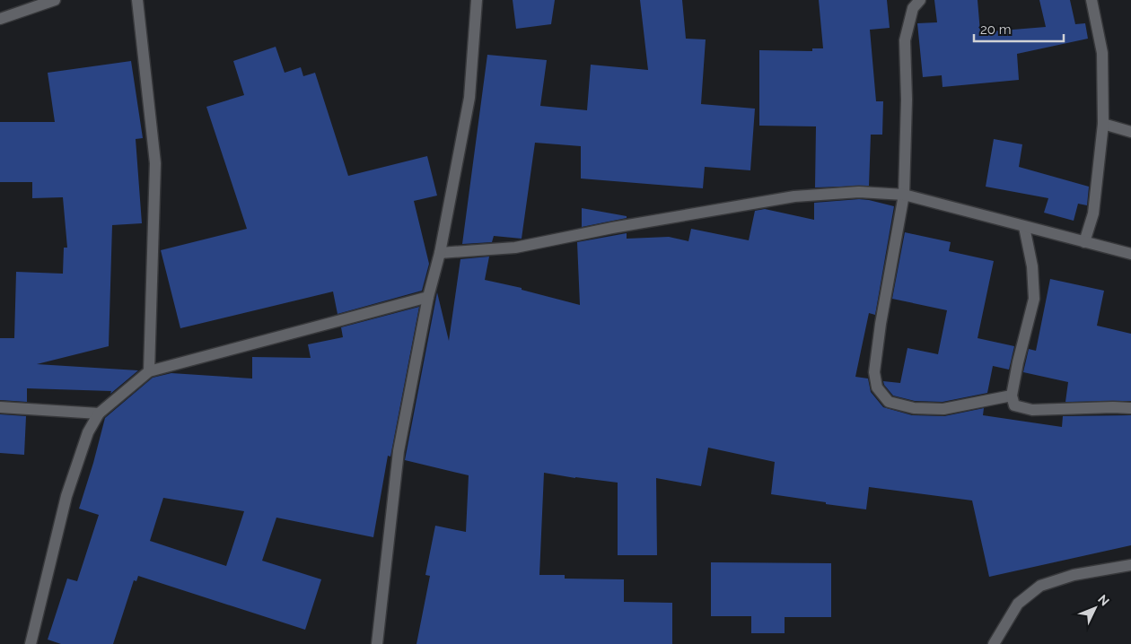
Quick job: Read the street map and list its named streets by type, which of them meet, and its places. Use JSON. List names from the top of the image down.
{
  "scale_bar": "20 m",
  "north": "top right"
}
